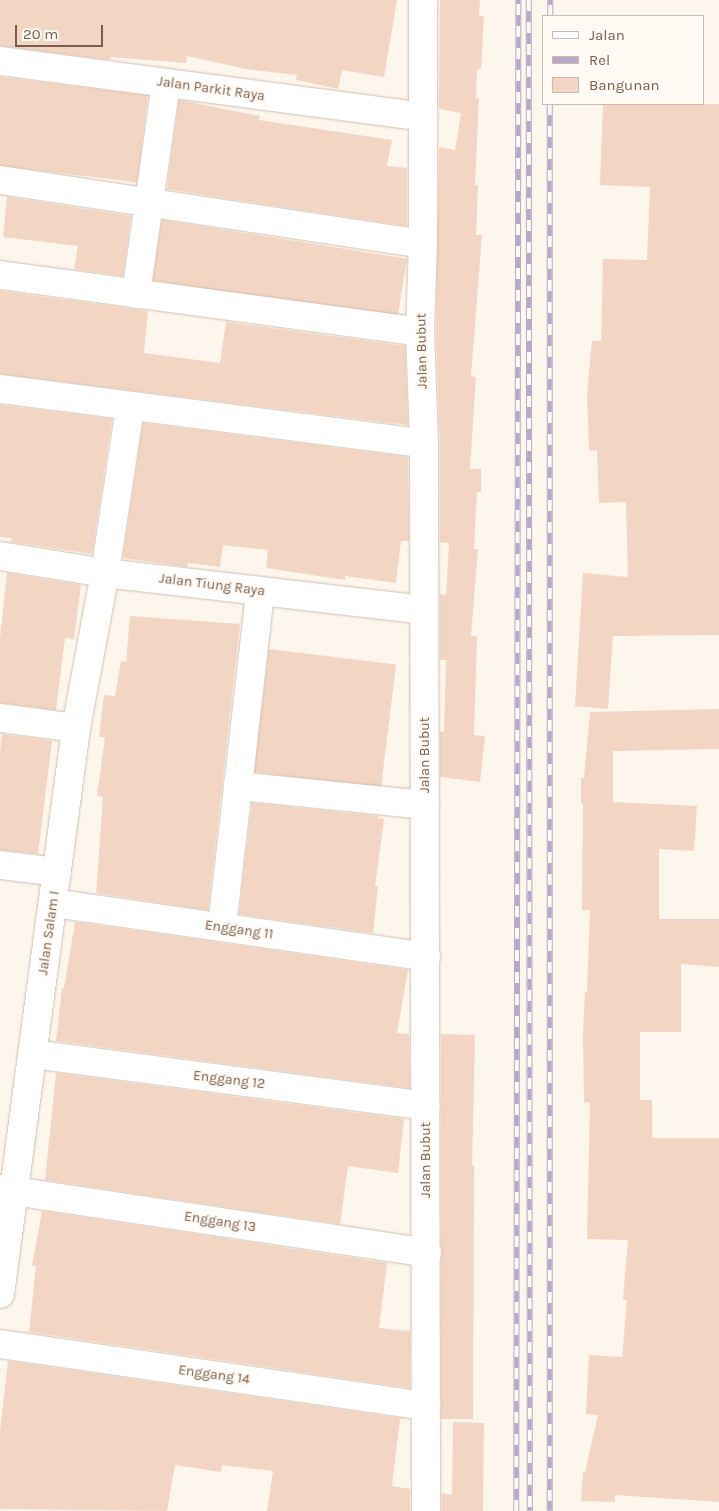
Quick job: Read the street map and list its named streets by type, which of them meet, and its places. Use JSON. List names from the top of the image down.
{
  "streets": {
    "street": [
      "Jalan Parkit Raya",
      "Jalan Bubut",
      "Jalan Tiung Raya",
      "Enggang 11",
      "Jalan Salam I",
      "Enggang 12",
      "Enggang 13",
      "Enggang 14"
    ]
  },
  "crossings": [
    ["Jalan Parkit Raya", "Jalan Bubut"],
    ["Jalan Bubut", "Jalan Tiung Raya"],
    ["Jalan Bubut", "Enggang 11"],
    ["Jalan Bubut", "Enggang 12"],
    ["Jalan Bubut", "Enggang 13"],
    ["Jalan Bubut", "Enggang 14"],
    ["Jalan Tiung Raya", "Jalan Salam I"],
    ["Enggang 11", "Jalan Salam I"],
    ["Jalan Salam I", "Enggang 12"],
    ["Jalan Salam I", "Enggang 13"]
  ],
  "legend": ["Jalan", "Rel", "Bangunan"],
  "scale_bar": "20 m"
}
